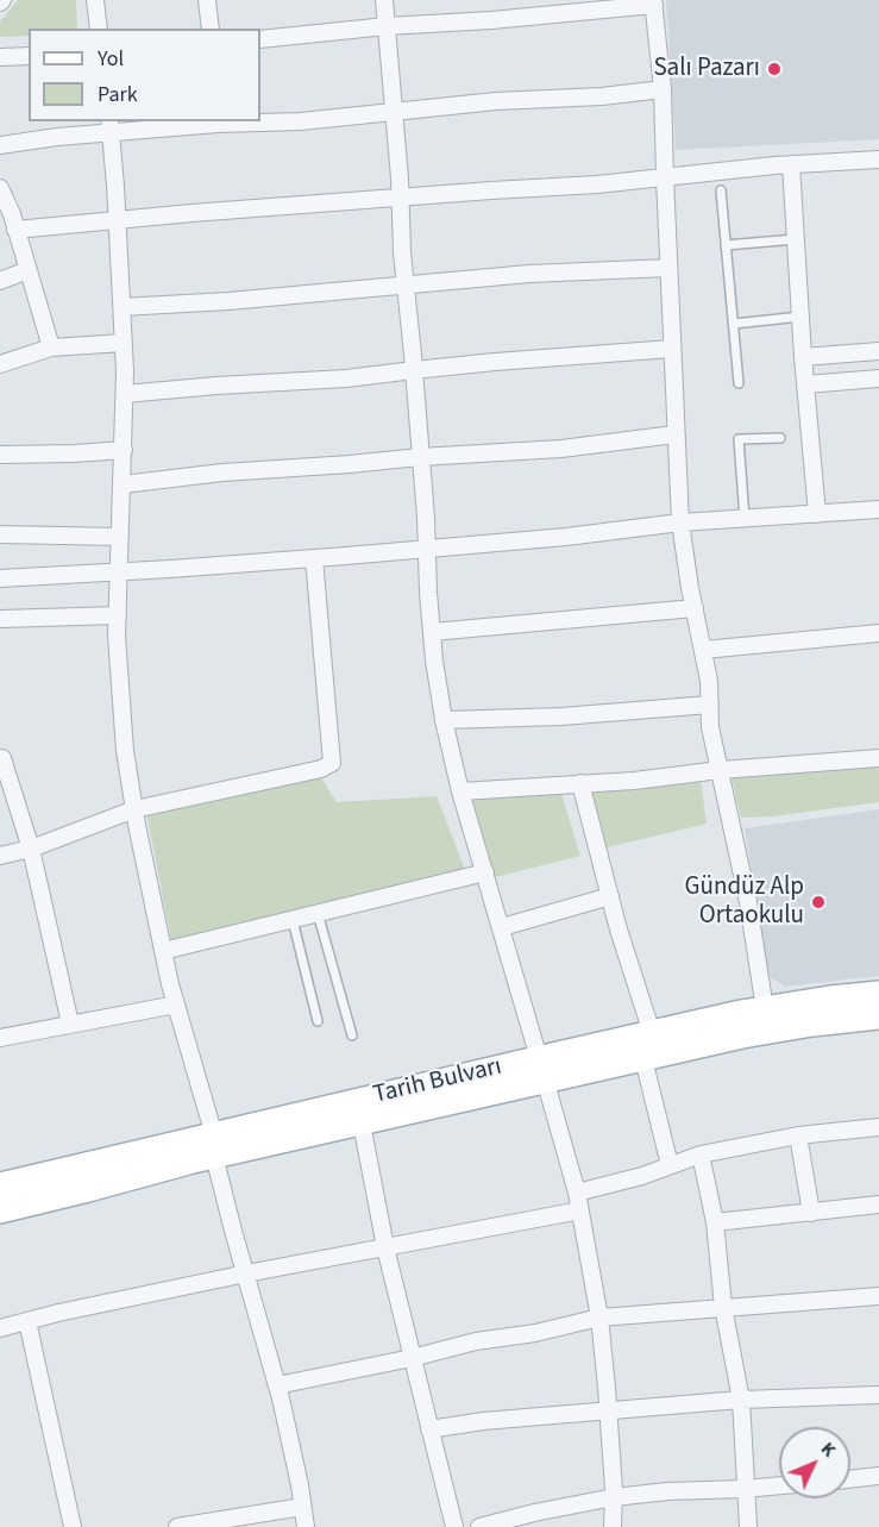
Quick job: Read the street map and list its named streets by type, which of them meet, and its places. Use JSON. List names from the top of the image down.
{
  "streets": {
    "main road": ["Tarih Bulvarı"]
  },
  "places": ["Salı Pazarı", "Gündüz Alp Ortaokulu"],
  "legend": ["Yol", "Park"],
  "north": "top right"
}
